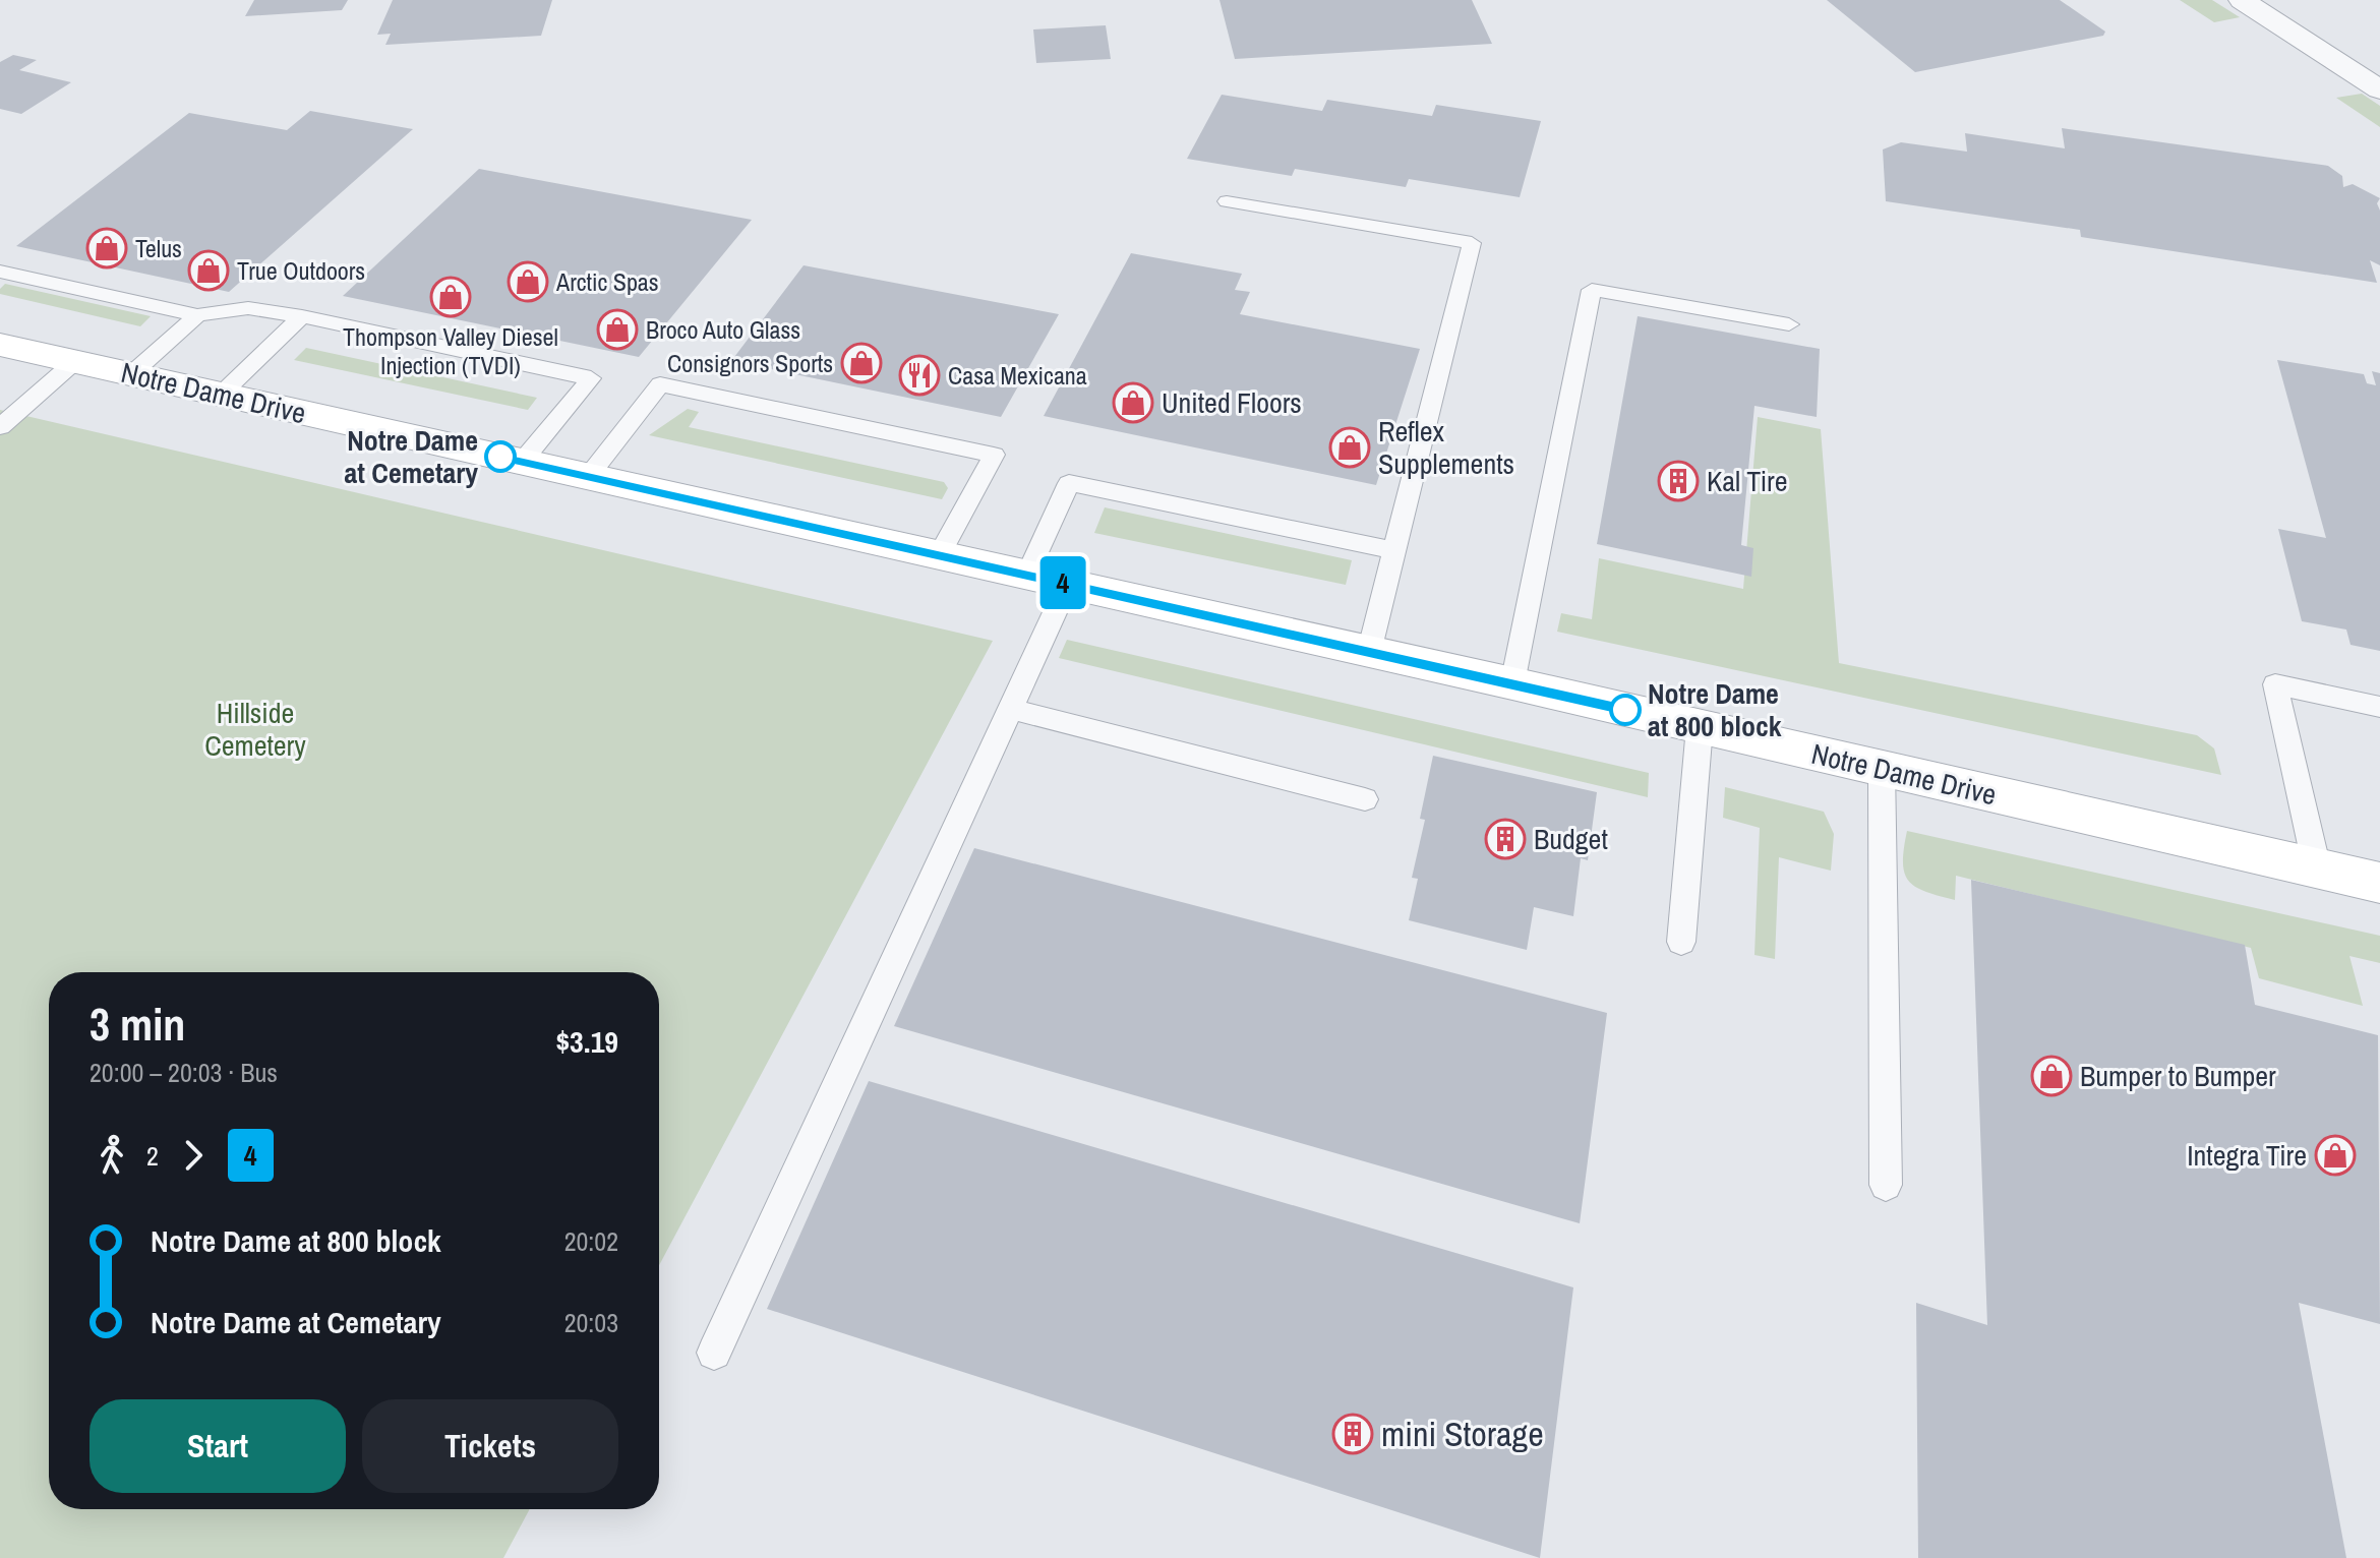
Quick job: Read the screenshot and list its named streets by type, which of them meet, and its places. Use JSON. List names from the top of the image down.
{
  "streets": {
    "street": ["Notre Dame Drive"]
  },
  "parks": ["Hillside Cemetery"],
  "places": {
    "shop": [
      "Telus",
      "True Outdoors",
      "Arctic Spas",
      "Thompson Valley Diesel Injection (TVDI)",
      "Broco Auto Glass",
      "Consignors Sports",
      "United Floors",
      "Reflex Supplements",
      "Bumper to Bumper",
      "Integra Tire"
    ],
    "restaurant": ["Casa Mexicana"],
    "other": ["Notre Dame at Cemetary", "Notre Dame at 800 block"],
    "building": ["Kal Tire", "Budget", "mini Storage"]
  },
  "lines": ["bus line 4"],
  "page": {
    "on_map": "4",
    "heading": ["3 min", "20:00 – 20:03 · Bus", "$3.19"],
    "legs": ["2", "4"],
    "list": [
      {
        "name": "Notre Dame at 800 block",
        "value": "20:02"
      },
      {
        "name": "Notre Dame at Cemetary",
        "value": "20:03"
      }
    ],
    "buttons": ["Start", "Tickets"]
  }
}
